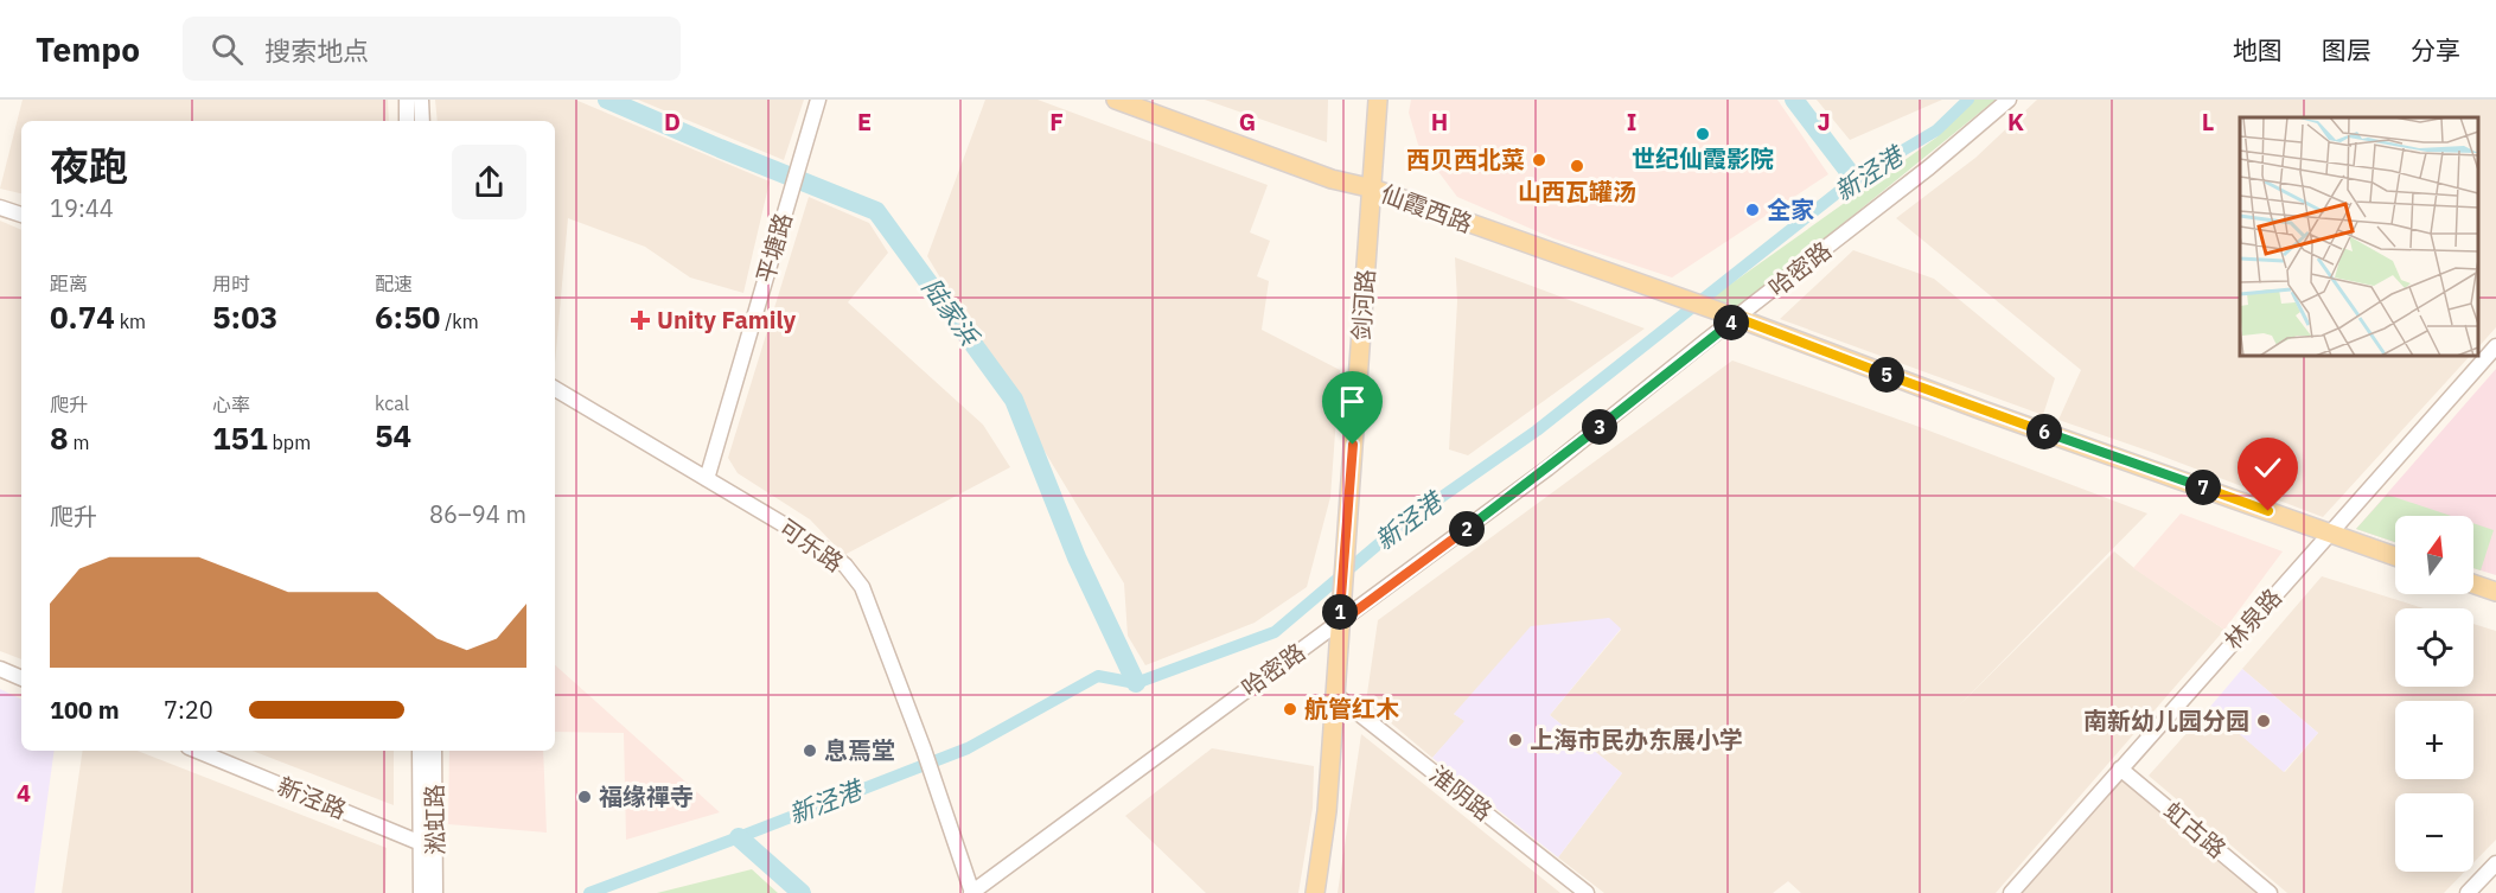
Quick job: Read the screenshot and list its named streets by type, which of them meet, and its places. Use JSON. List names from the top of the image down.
{
  "streets": {
    "main road": ["仙霞西路", "剑河路"],
    "street": [
      "平塘路",
      "哈密路",
      "可乐路",
      "林泉路",
      "淮阴路",
      "新泾路",
      "淞虹路",
      "虹古路"
    ]
  },
  "crossings": [
    ["仙霞西路", "哈密路"],
    ["仙霞西路", "剑河路"],
    ["仙霞西路", "林泉路"],
    ["平塘路", "可乐路"],
    ["哈密路", "剑河路"],
    ["哈密路", "可乐路"],
    ["剑河路", "淮阴路"],
    ["林泉路", "虹古路"],
    ["新泾路", "淞虹路"]
  ],
  "water": ["新泾港", "陆家浜"],
  "places": {
    "other": [
      "世纪仙霞影院",
      "西贝西北菜",
      "山西瓦罐汤",
      "全家",
      "航管红木",
      "南新幼儿园分园",
      "上海市民办东展小学",
      "息焉堂",
      "福缘禪寺"
    ],
    "health": ["Unity Family"]
  },
  "north": "top",
  "page": {
    "header": "Tempo",
    "search": "搜索地点",
    "nav": ["地图", "图层", "分享"],
    "heading": ["夜跑", "19:44"],
    "stats": [
      ["距离", "0.74 km"],
      ["用时", "5:03"],
      ["配速", "6:50 /km"],
      ["爬升", "8 m"],
      ["心率", "151 bpm"],
      ["kcal", "54"]
    ],
    "pins": [
      "4",
      "5",
      "3",
      "6",
      "7",
      "2",
      "1"
    ],
    "chart": ["爬升", "86–94 m"],
    "map_buttons": ["+", "−"],
    "list": [
      {
        "name": "100 m",
        "note": "7:20"
      }
    ]
  },
  "grid": {
    "columns": [
      "D",
      "E",
      "F",
      "G",
      "H",
      "I",
      "J",
      "K",
      "L"
    ],
    "rows": ["4"]
  }
}
